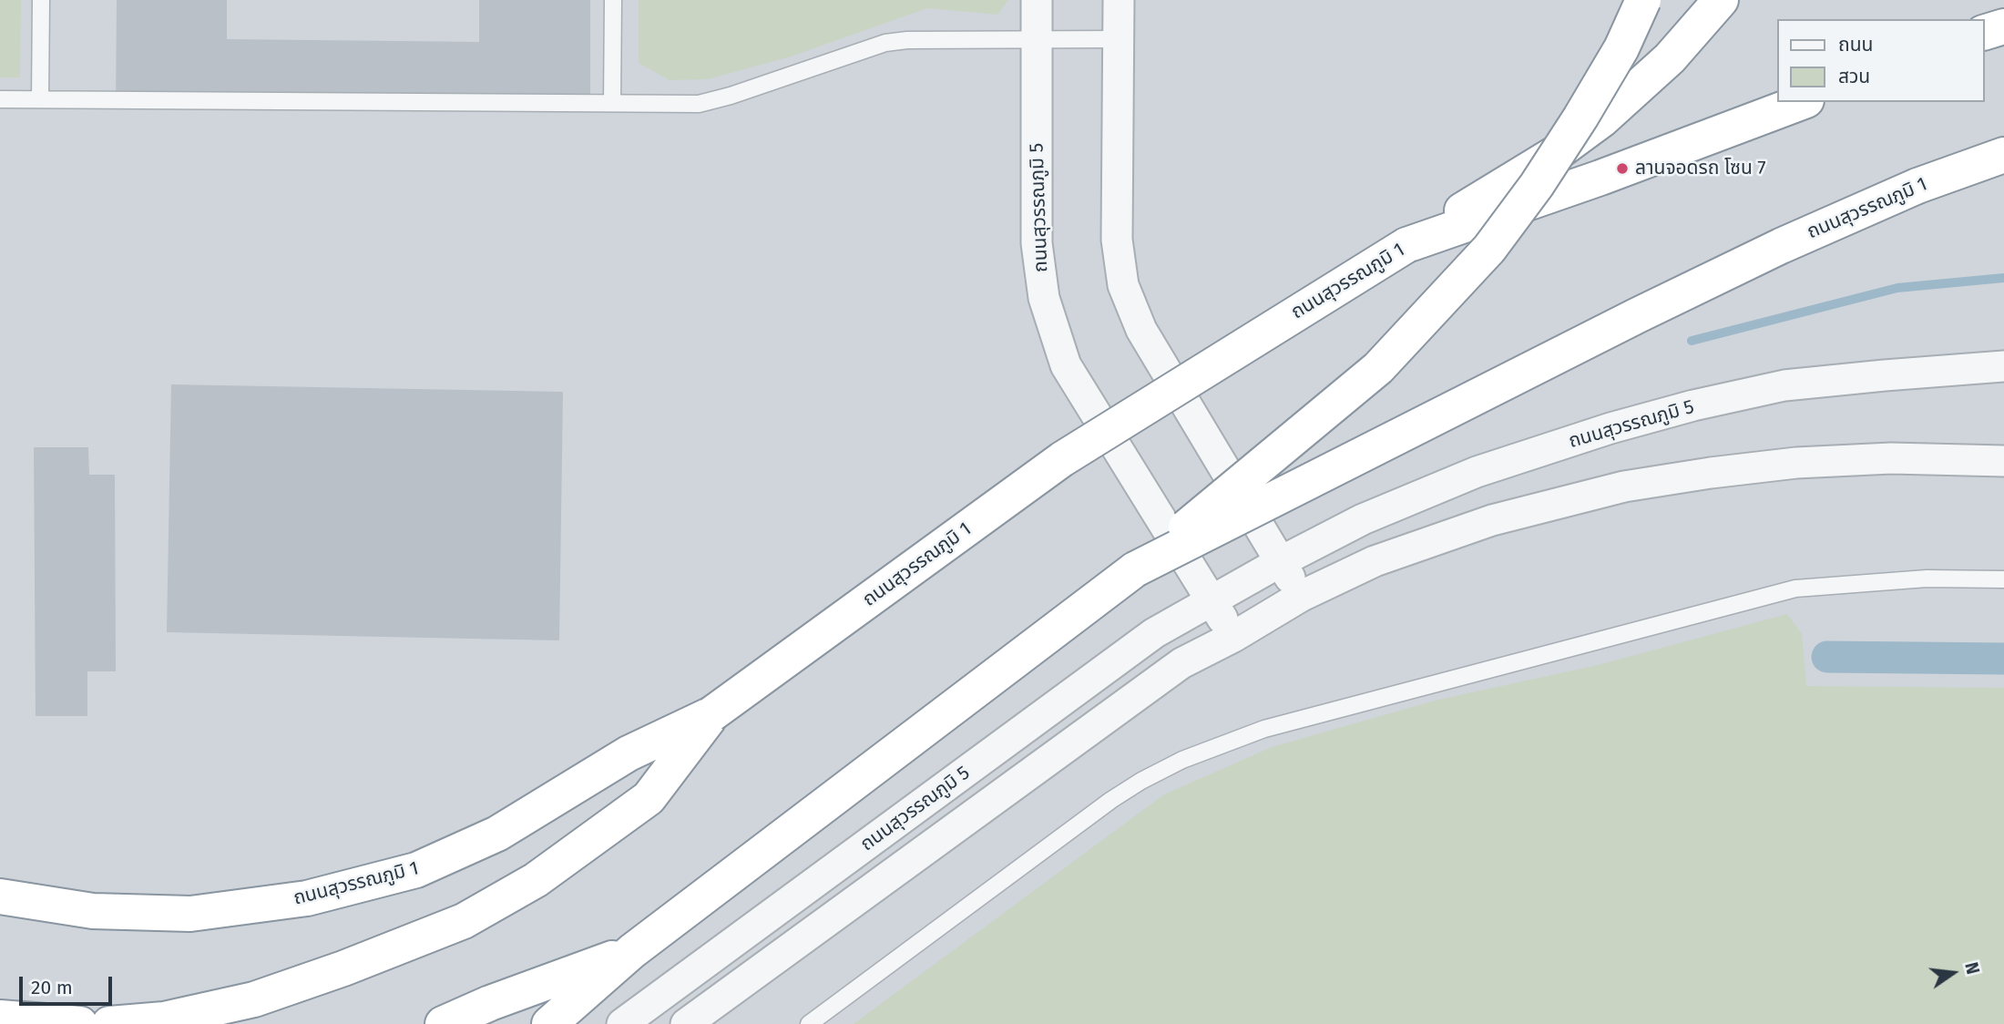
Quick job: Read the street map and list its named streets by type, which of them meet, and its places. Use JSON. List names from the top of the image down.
{
  "streets": {
    "highway": ["ถนนสุวรรณภูมิ 1"],
    "street": ["ถนนสุวรรณภูมิ 5"]
  },
  "places": ["ลานจอดรถ โซน 7"],
  "legend": ["ถนน", "สวน"],
  "scale_bar": "20 m",
  "north": "right"
}
